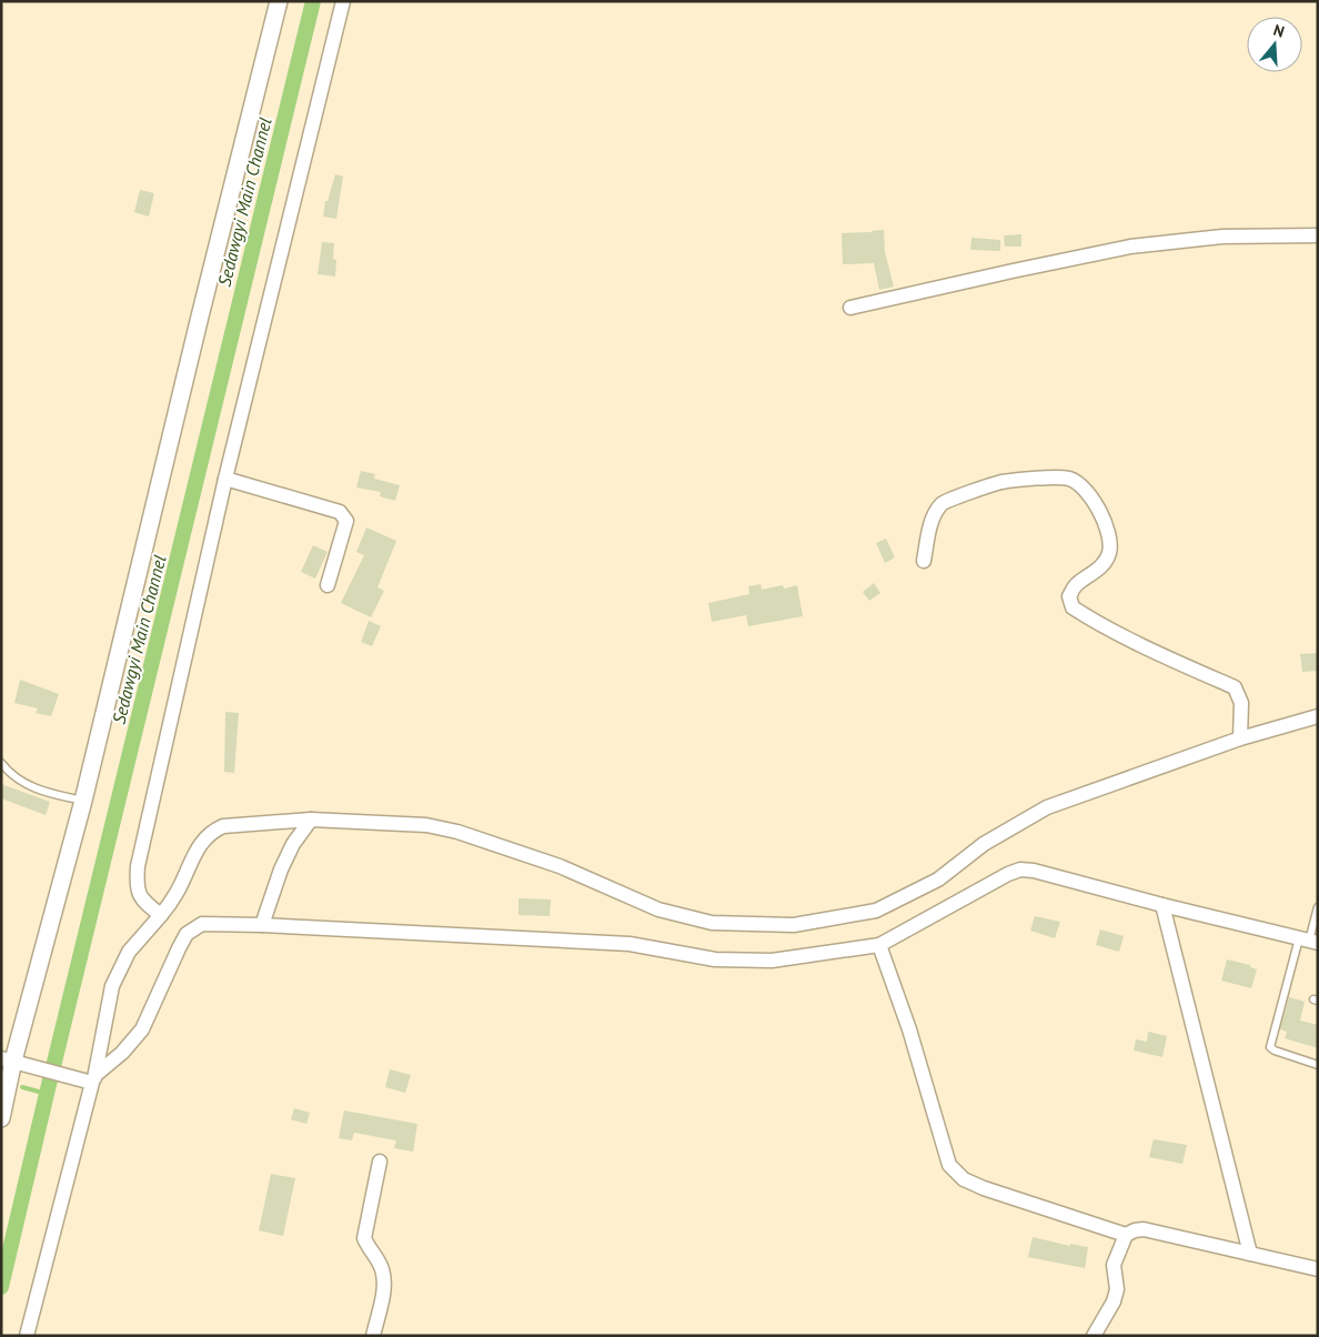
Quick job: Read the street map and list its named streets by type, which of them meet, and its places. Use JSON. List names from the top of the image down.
{
  "water": ["Sedawgyi Main Channel"],
  "north": "top"
}
